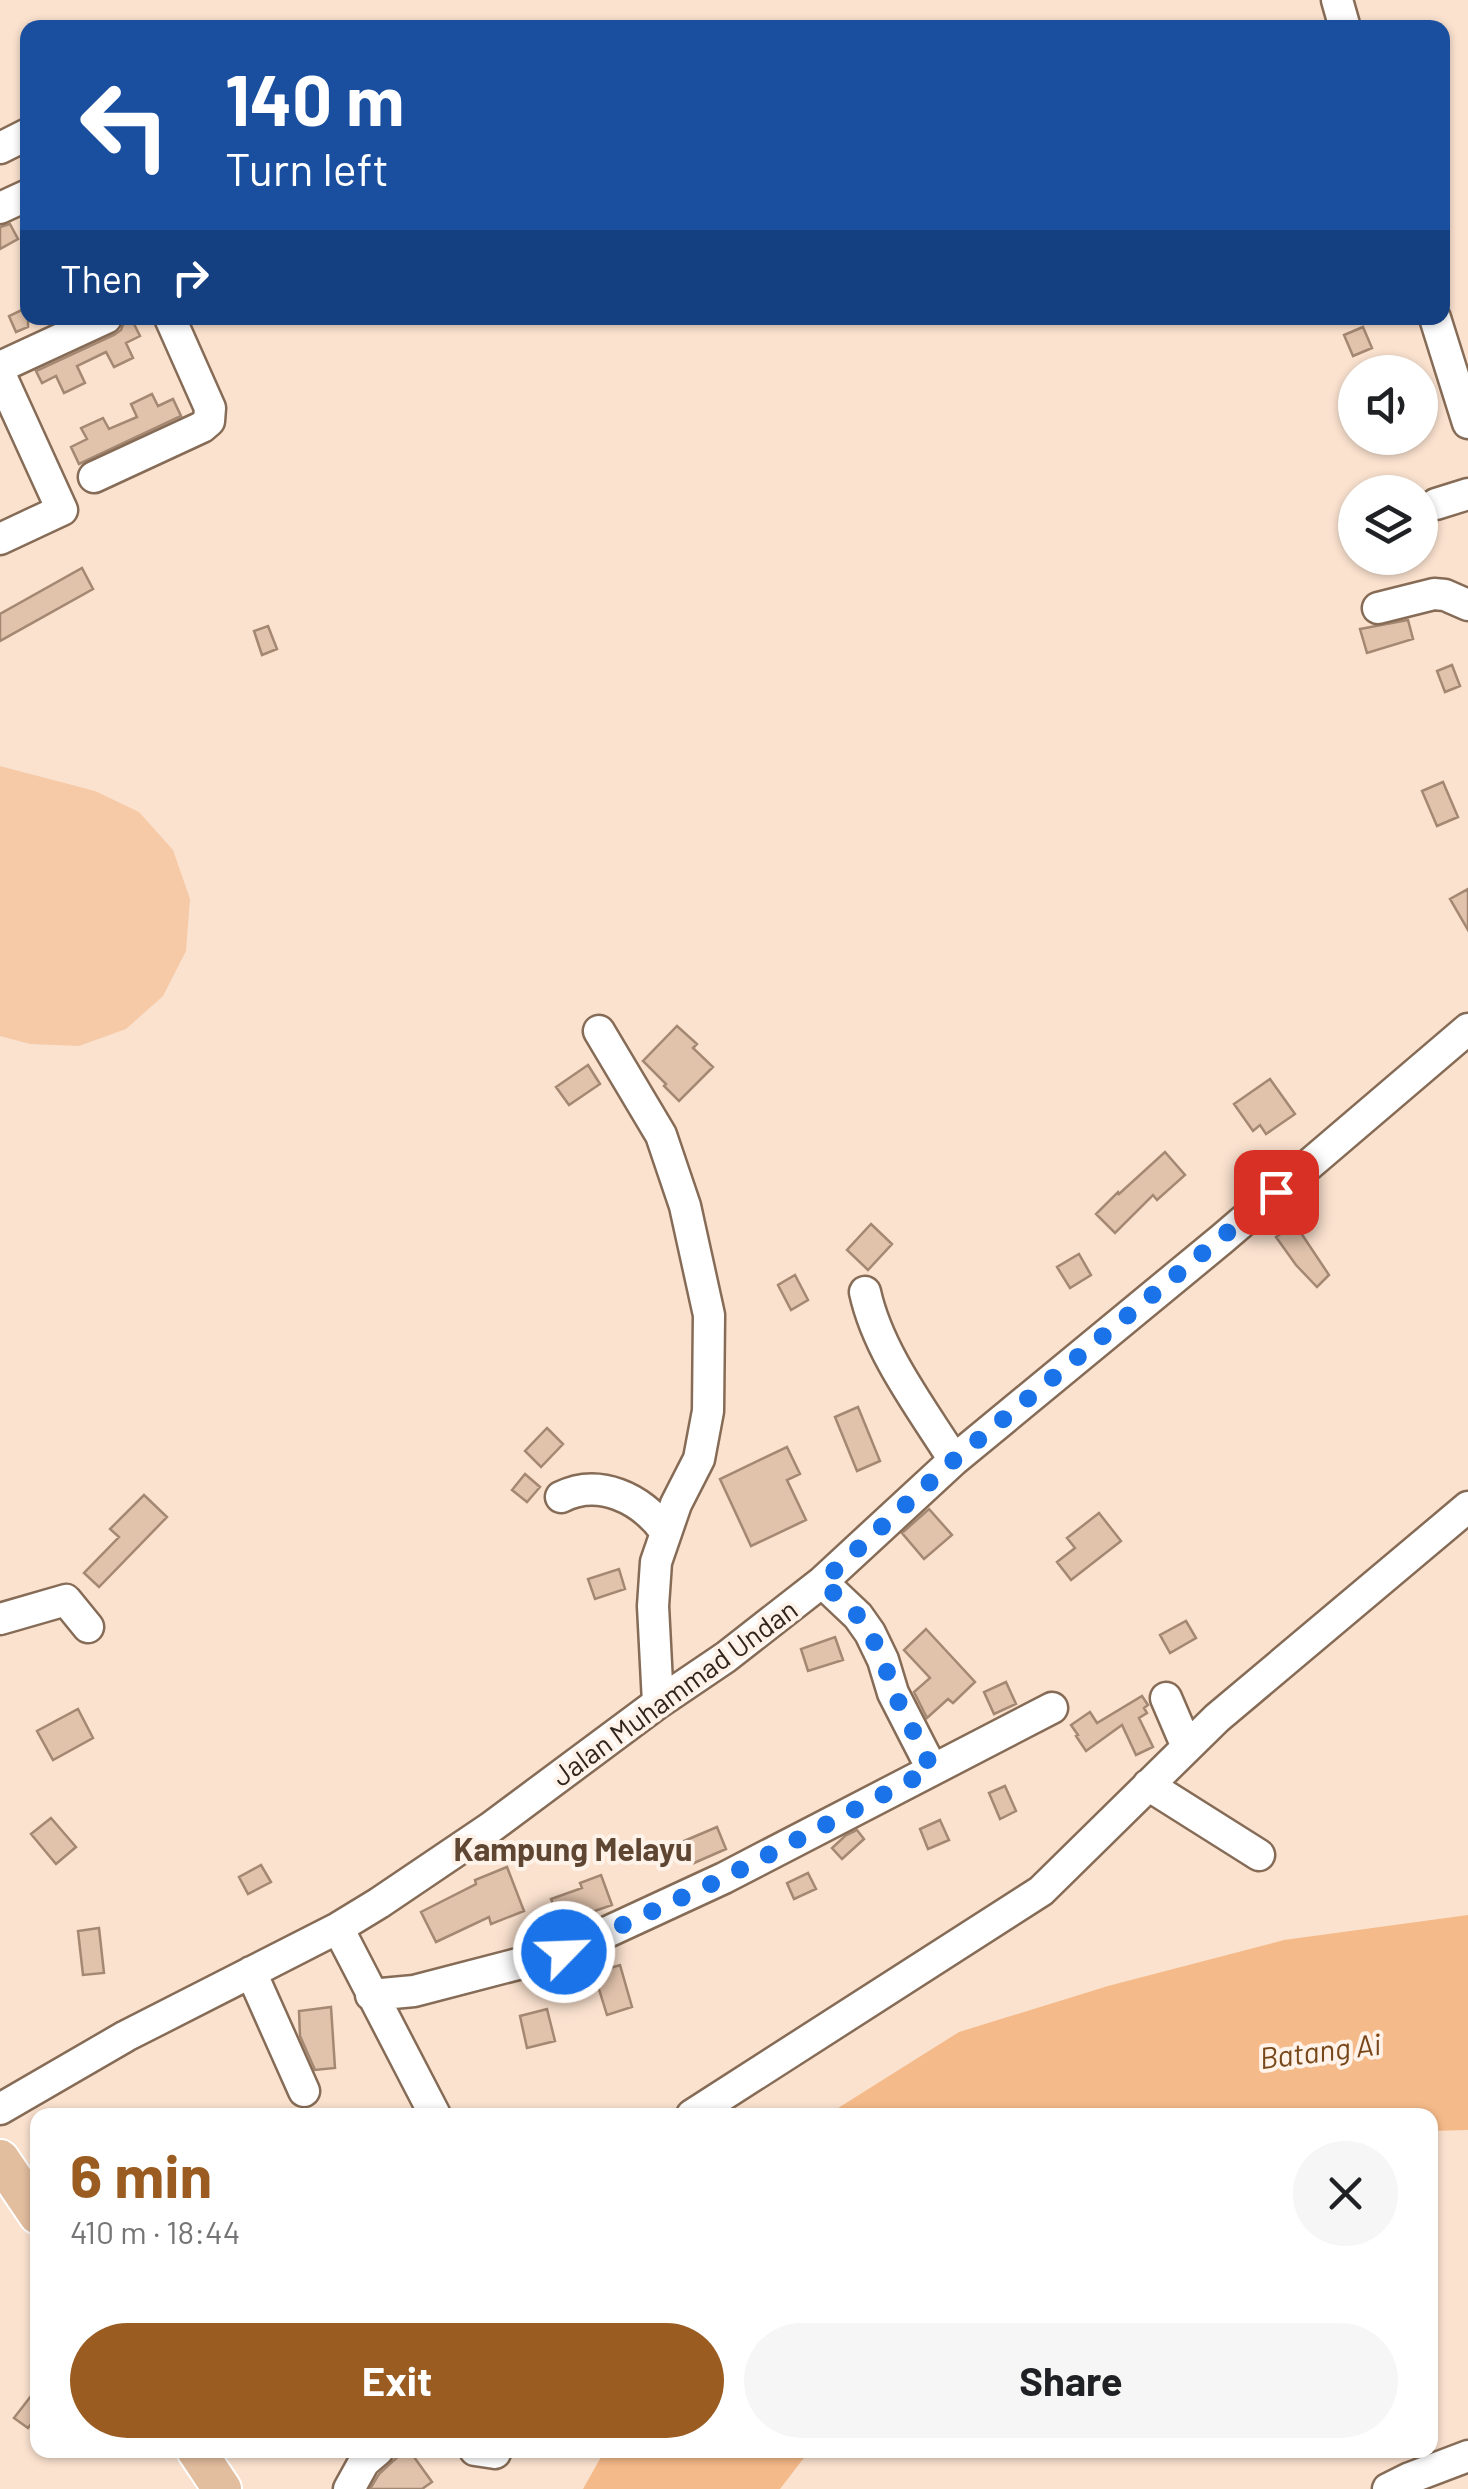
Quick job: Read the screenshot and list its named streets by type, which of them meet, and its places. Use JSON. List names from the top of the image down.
{
  "streets": {
    "street": ["Jalan Muhammad Undan"]
  },
  "districts": ["Kampung Melayu"],
  "water": ["Batang Ai"],
  "page": {
    "turn": ["140 m", "Turn left"],
    "then": "Then",
    "heading": ["6 min", "410 m · 18:44"],
    "buttons": ["Exit", "Share"]
  }
}
